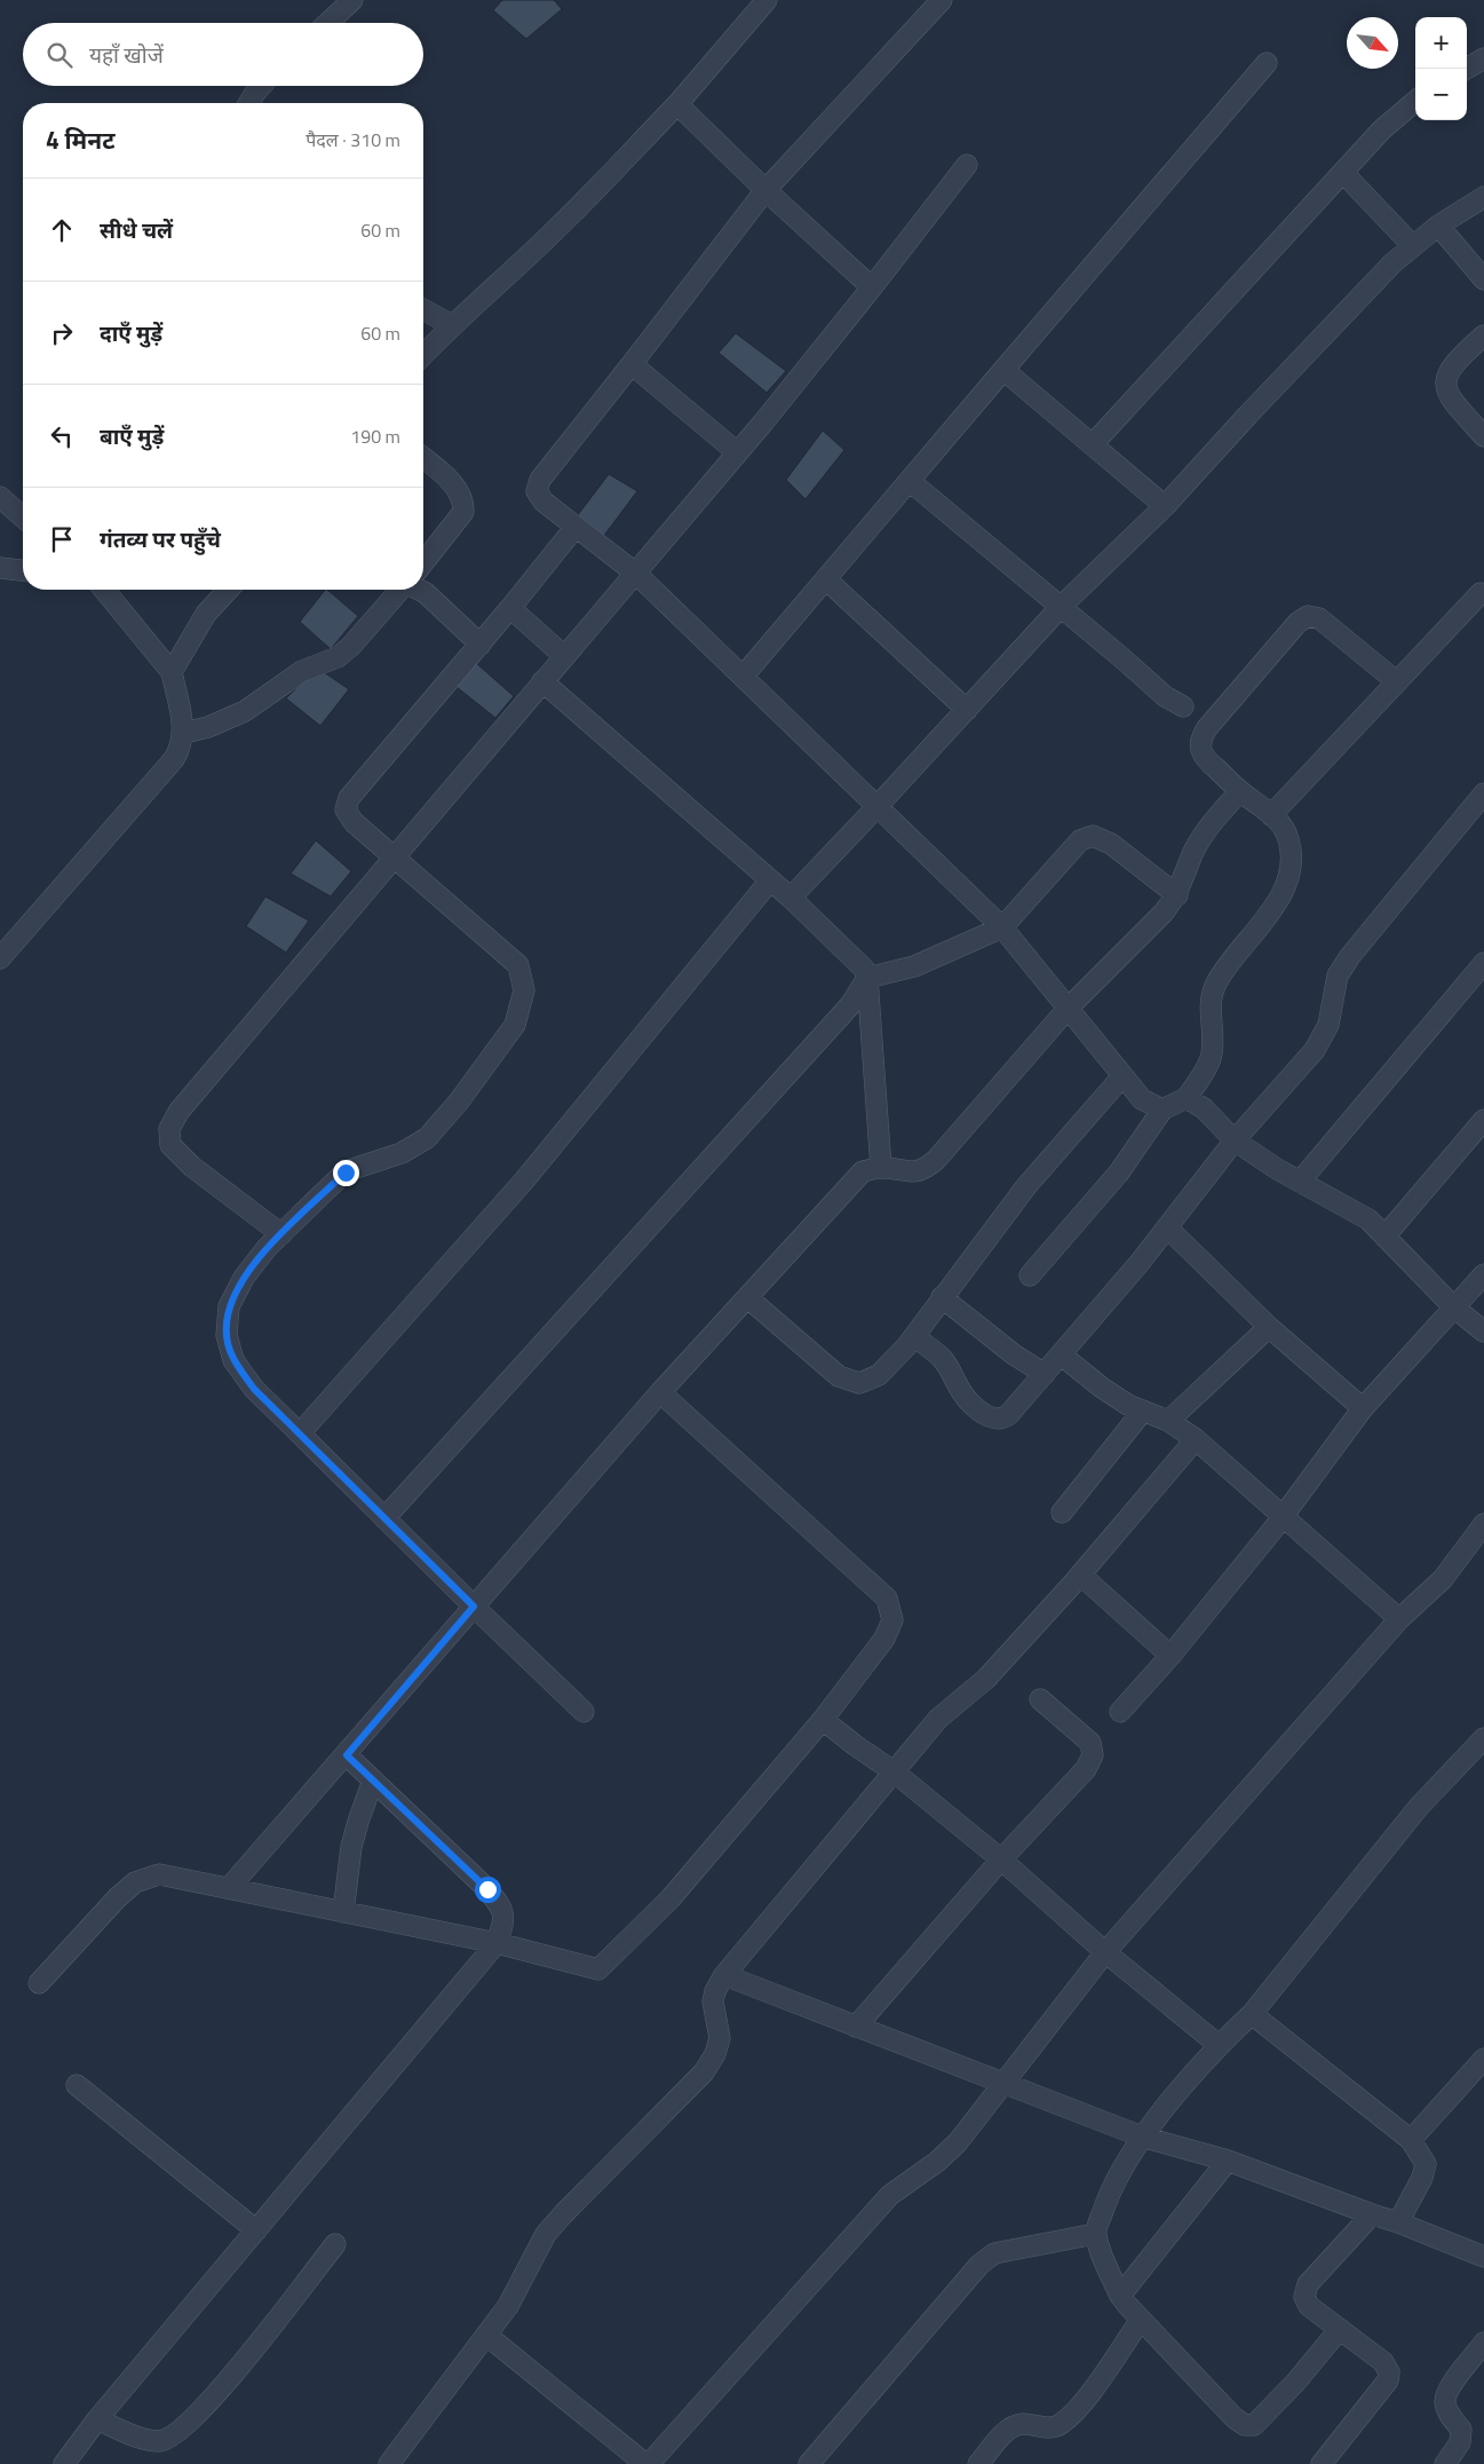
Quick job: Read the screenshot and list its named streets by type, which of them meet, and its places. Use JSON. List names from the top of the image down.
{
  "north": "bottom right",
  "page": {
    "map_buttons": ["+", "−"],
    "search": "यहाँ खोजें",
    "heading": ["4 मिनट", "पैदल · 310 m"],
    "list": [
      ["सीधे चलें", "60 m"],
      ["दाएँ मुड़ें", "60 m"],
      ["बाएँ मुड़ें", "190 m"],
      "गंतव्य पर पहुँचे"
    ]
  }
}
